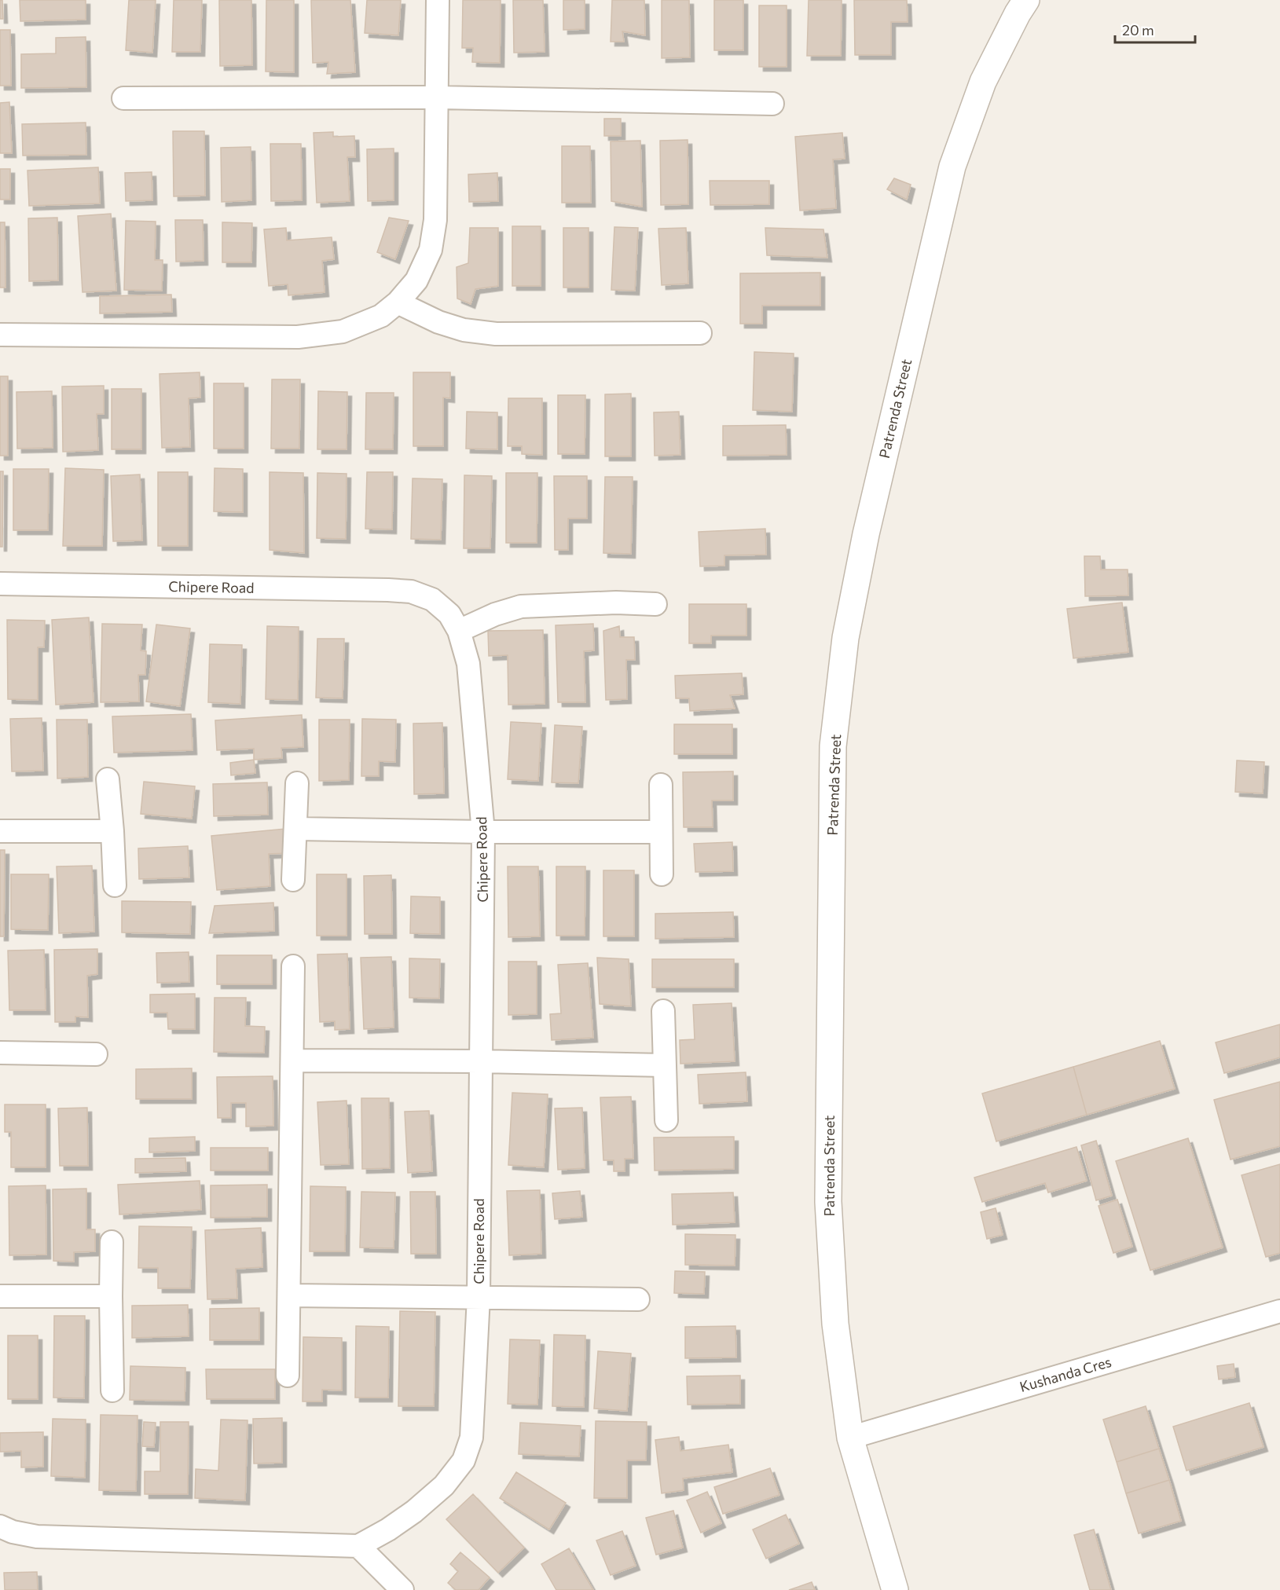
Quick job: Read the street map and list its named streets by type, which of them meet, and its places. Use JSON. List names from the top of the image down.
{
  "streets": {
    "street": ["Patrenda Street", "Chipere Road", "Kushanda Cres"]
  },
  "crossings": [
    ["Patrenda Street", "Kushanda Cres"]
  ],
  "scale_bar": "20 m"
}
